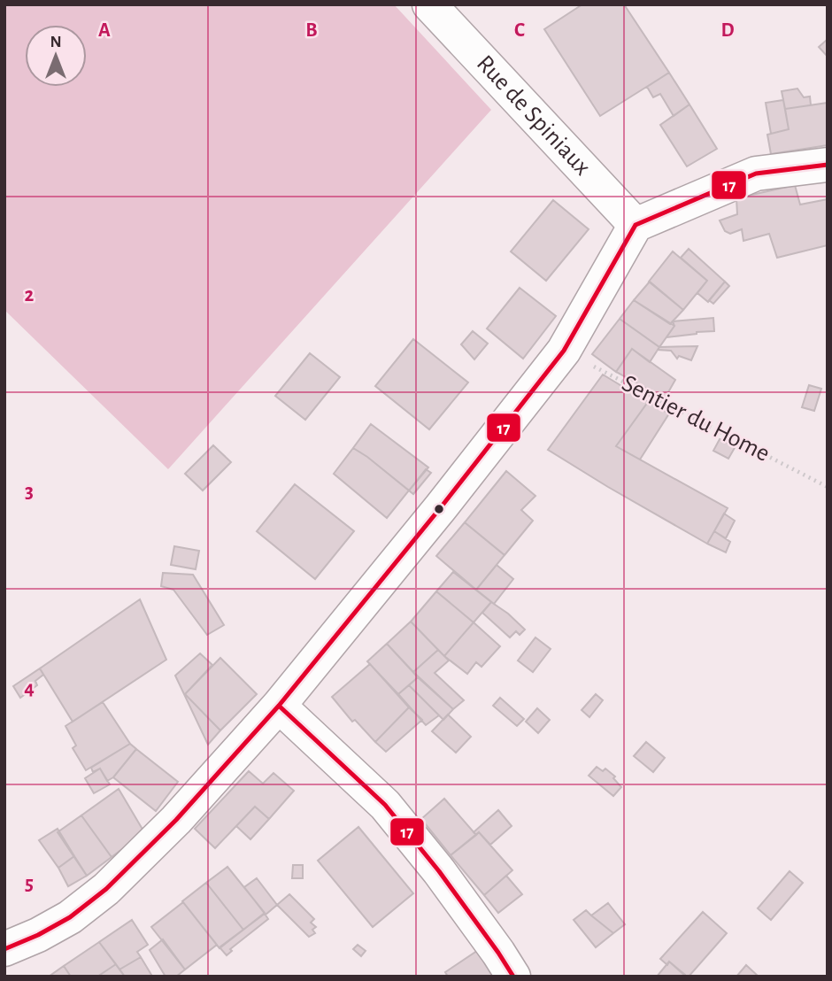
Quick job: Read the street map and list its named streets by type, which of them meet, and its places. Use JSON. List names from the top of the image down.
{
  "streets": {
    "main road": ["Rue de Spiniaux"],
    "path": ["Sentier du Home"]
  },
  "lines": ["transit line 17"],
  "north": "top",
  "grid": {
    "columns": [
      "A",
      "B",
      "C",
      "D"
    ],
    "rows": [
      "2",
      "3",
      "4",
      "5"
    ]
  }
}
